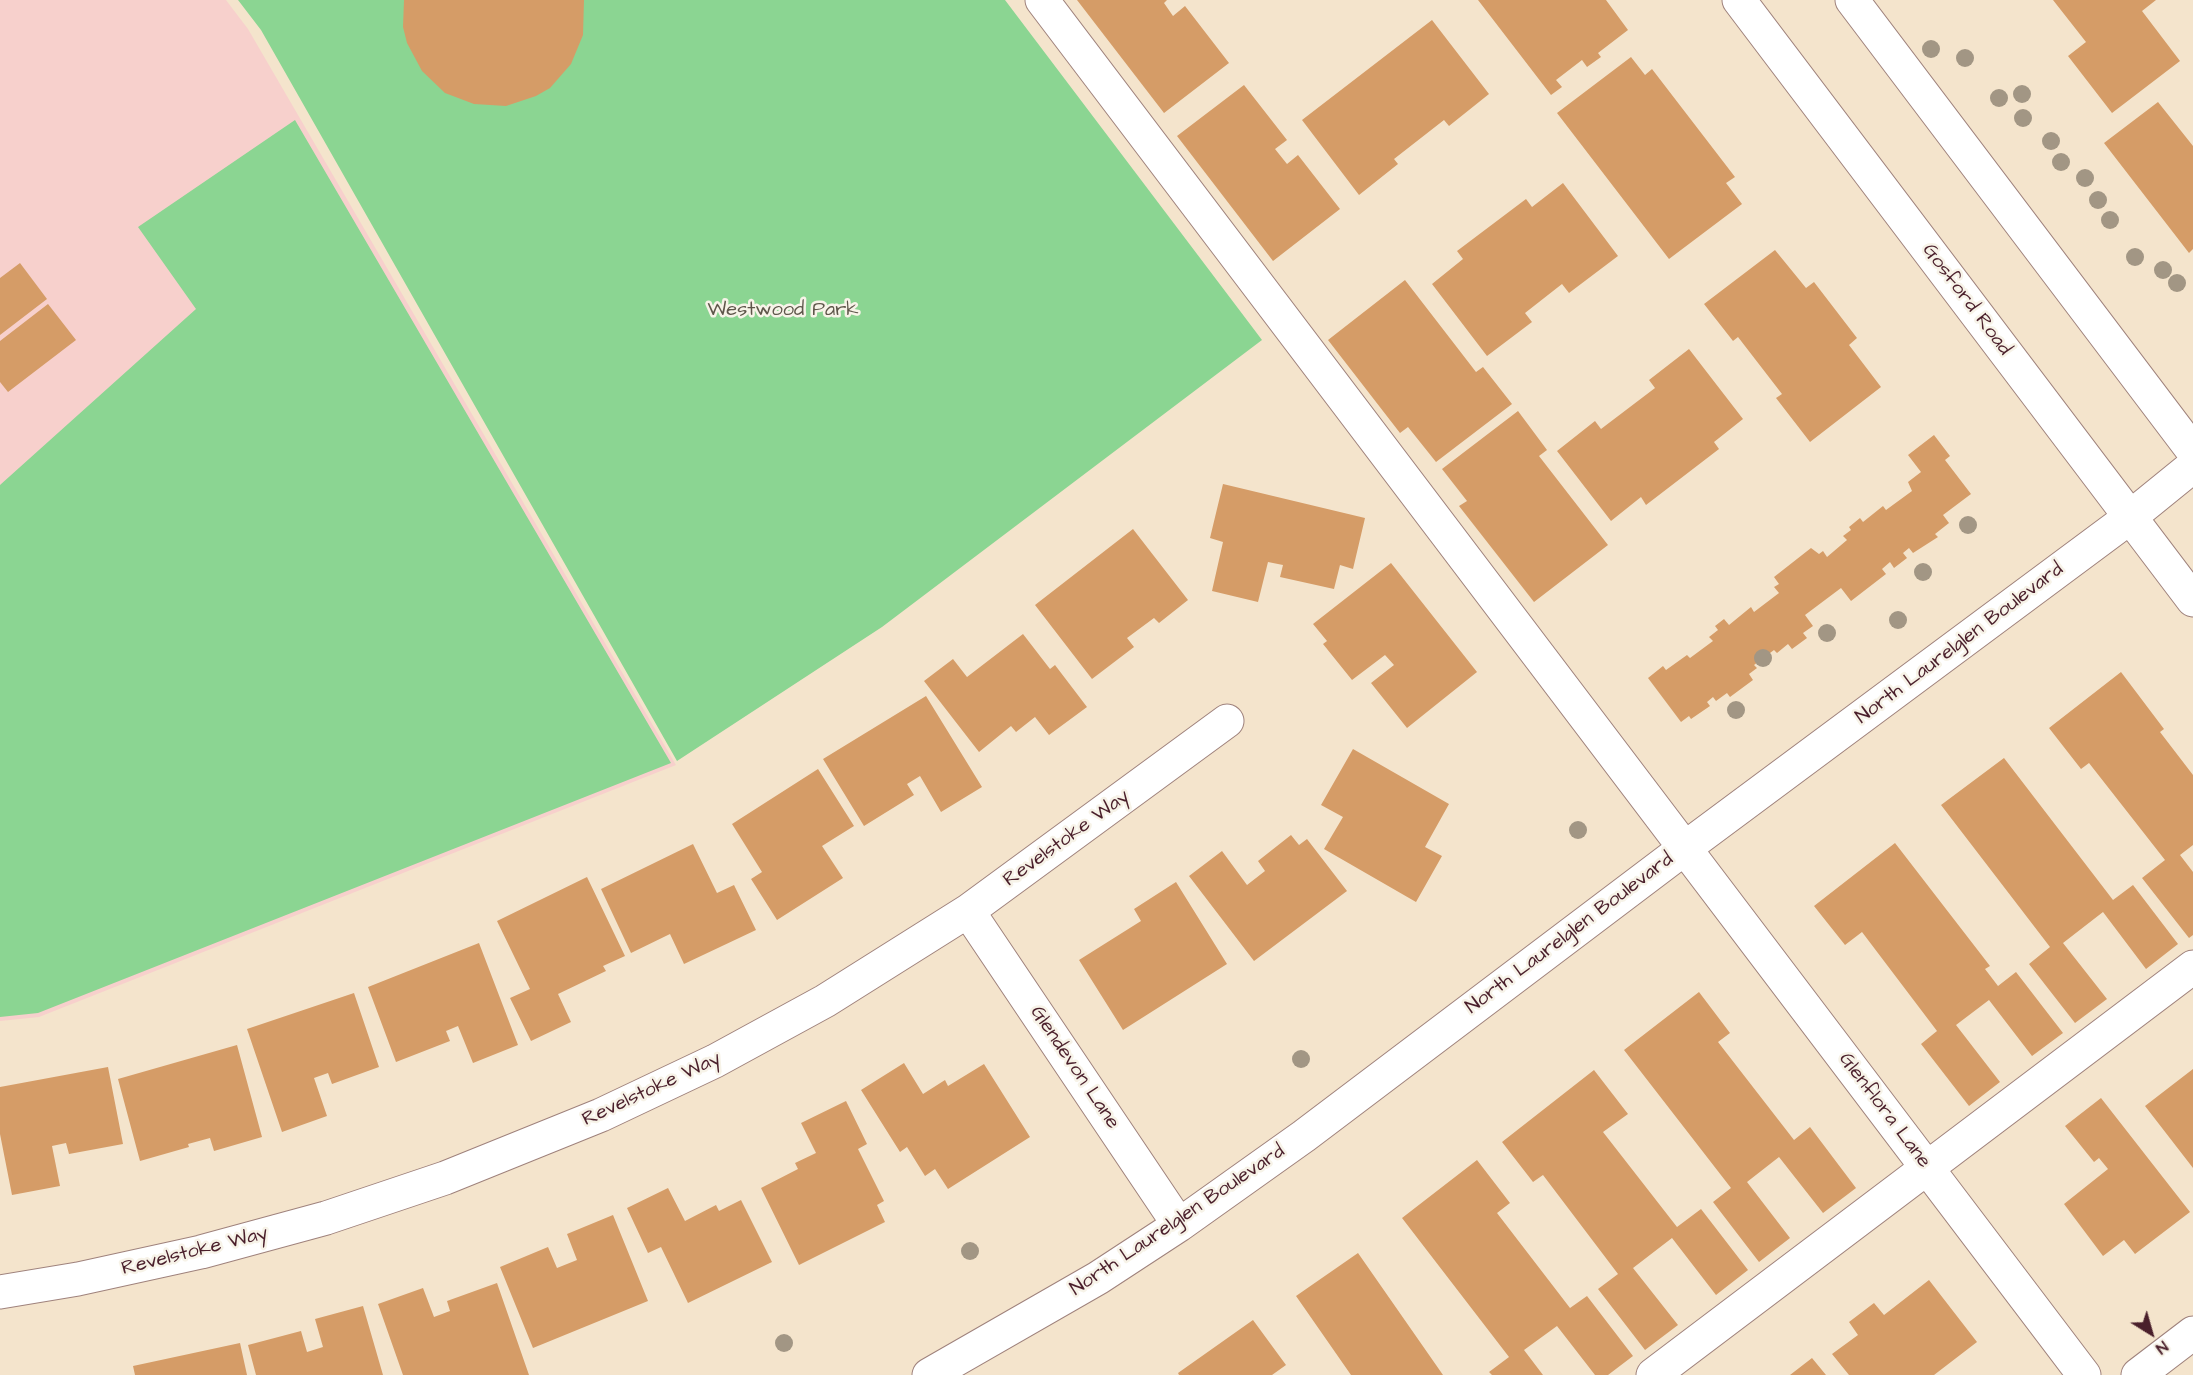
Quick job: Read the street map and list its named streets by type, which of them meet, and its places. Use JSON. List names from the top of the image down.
{
  "streets": {
    "street": [
      "Gosford Road",
      "North Laurelglen Boulevard",
      "Revelstoke Way",
      "Glendevon Lane",
      "Glenflora Lane"
    ]
  },
  "crossings": [
    ["Gosford Road", "North Laurelglen Boulevard"],
    ["North Laurelglen Boulevard", "Glendevon Lane"],
    ["North Laurelglen Boulevard", "Glenflora Lane"],
    ["Revelstoke Way", "Glendevon Lane"]
  ],
  "parks": ["Westwood Park"],
  "north": "bottom right"
}
